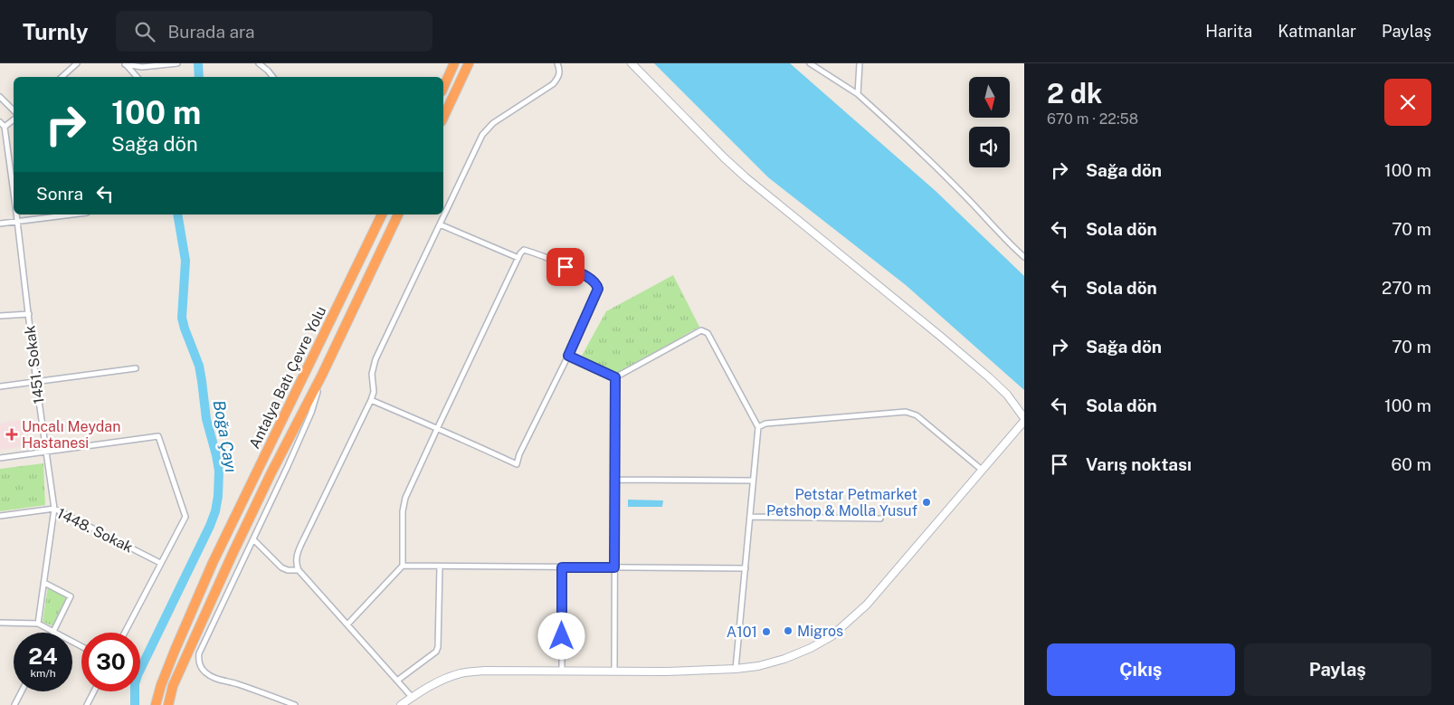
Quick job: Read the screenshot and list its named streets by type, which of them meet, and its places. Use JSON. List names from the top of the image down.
{
  "streets": {
    "highway": ["Antalya Batı Çevre Yolu"],
    "street": ["1451. Sokak", "1448. Sokak"]
  },
  "crossings": [
    ["1451. Sokak", "1448. Sokak"]
  ],
  "water": ["Boğa Çayı"],
  "places": {
    "health": ["Uncalı Meydan Hastanesi"],
    "other": ["Petstar Petmarket Petshop & Molla Yusuf", "Migros", "A101"]
  },
  "north": "bottom",
  "page": {
    "header": "Turnly",
    "search": "Burada ara",
    "nav": ["Harita", "Katmanlar", "Paylaş"],
    "heading": ["2 dk", "670 m · 22:58"],
    "turn": ["100 m", "Sağa dön"],
    "list": [
      {
        "name": "Sağa dön",
        "value": "100 m"
      },
      {
        "name": "Sola dön",
        "value": "70 m"
      },
      {
        "name": "Sola dön",
        "value": "270 m"
      },
      {
        "name": "Sağa dön",
        "value": "70 m"
      },
      {
        "name": "Sola dön",
        "value": "100 m"
      },
      {
        "name": "Varış noktası",
        "value": "60 m"
      }
    ],
    "then": "Sonra",
    "speed": "24 km/h",
    "limit": "30",
    "buttons": ["Çıkış", "Paylaş"]
  }
}
